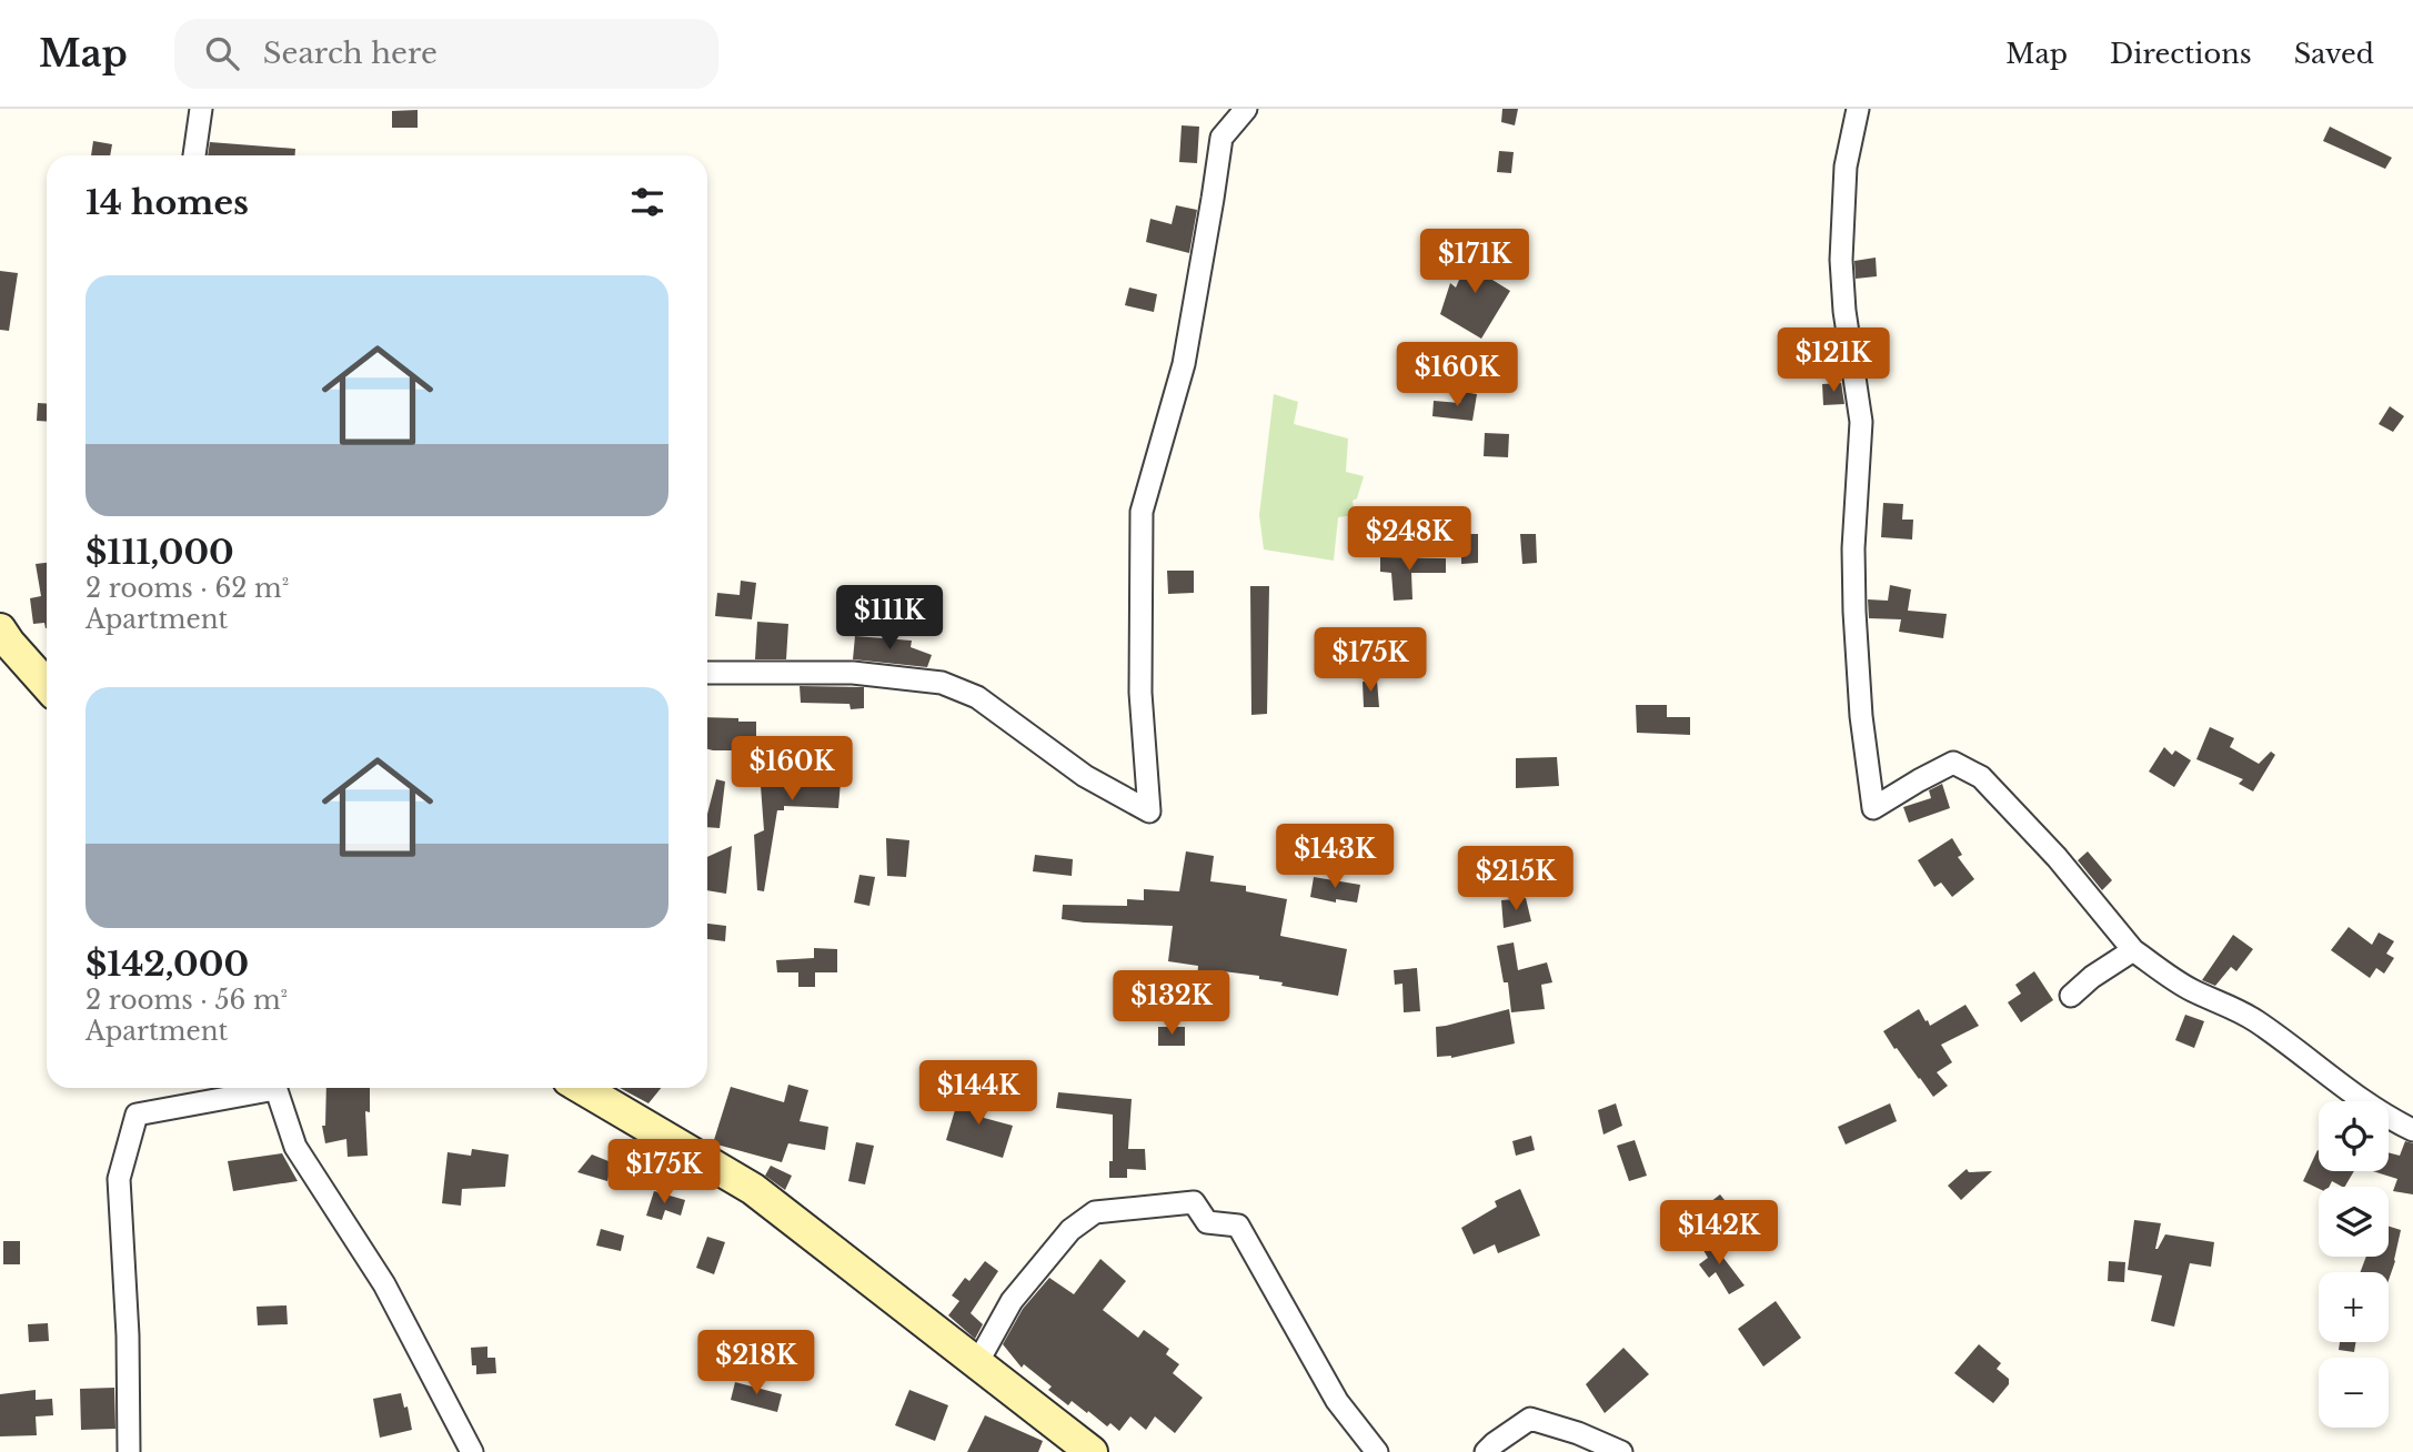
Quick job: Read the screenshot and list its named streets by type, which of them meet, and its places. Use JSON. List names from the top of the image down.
{
  "page": {
    "header": "Map",
    "search": "Search here",
    "nav": ["Map", "Directions", "Saved"],
    "heading": "14 homes",
    "price": [
      "$171K",
      "$121K",
      "$160K",
      "$248K",
      "$111K",
      "$175K",
      "$160K",
      "$143K",
      "$215K",
      "$132K",
      "$144K",
      "$175K",
      "$142K",
      "$218K"
    ],
    "list": [
      {
        "name": "$111,000",
        "note": "2 rooms · 62 m² · Apartment"
      },
      {
        "name": "$142,000",
        "note": "2 rooms · 56 m² · Apartment"
      }
    ],
    "map_buttons": ["+", "−"]
  }
}
